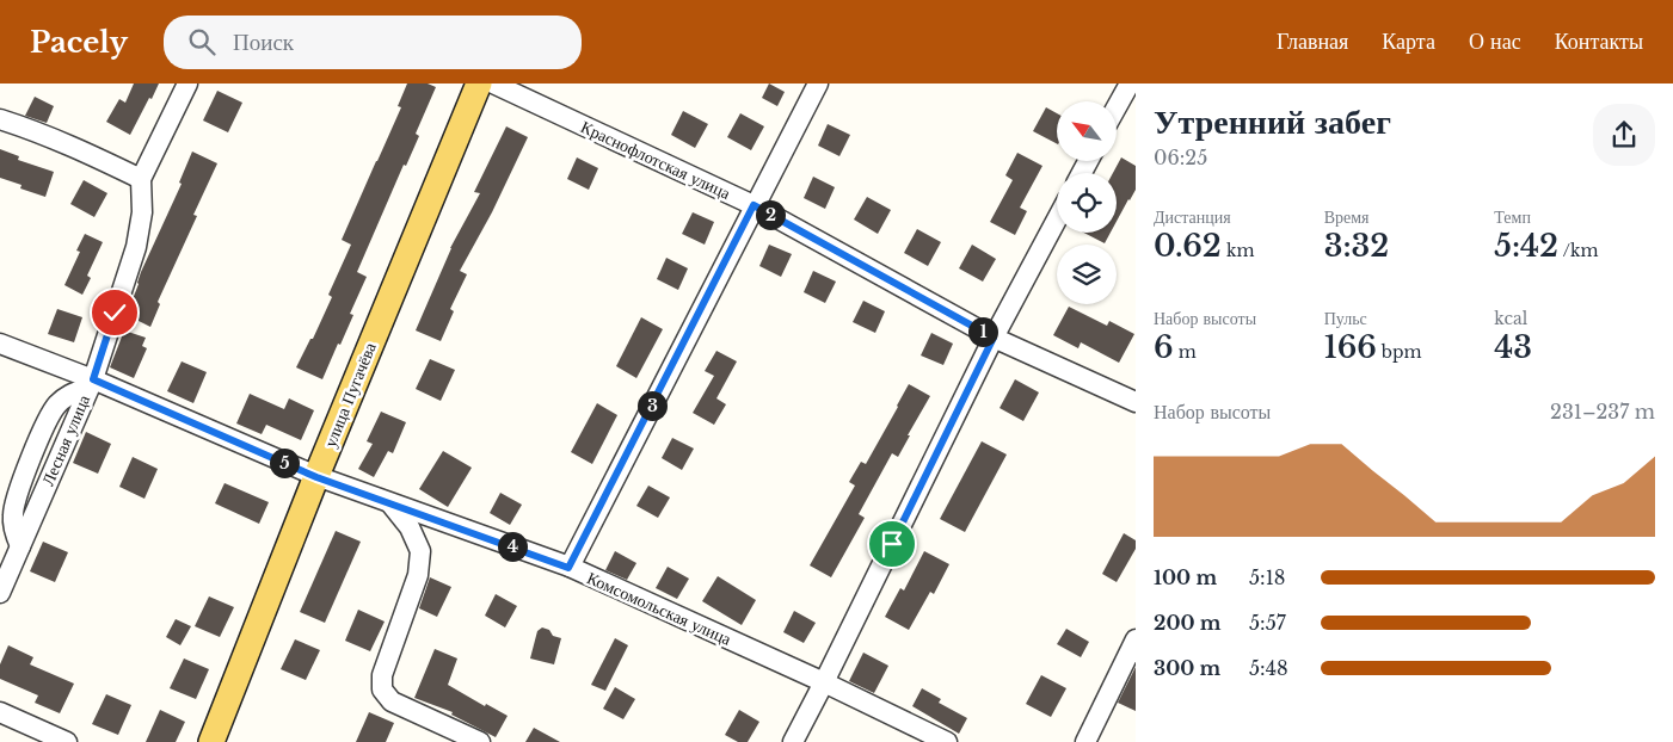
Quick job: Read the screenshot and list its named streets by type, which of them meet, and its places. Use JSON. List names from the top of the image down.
{
  "streets": {
    "main road": ["улица Пугачёва"],
    "street": ["Краснофлотская улица", "Лесная улица", "Комсомольская улица"]
  },
  "crossings": [
    ["улица Пугачёва", "Комсомольская улица"],
    ["Лесная улица", "Комсомольская улица"]
  ],
  "north": "top left",
  "page": {
    "header": "Pacely",
    "search": "Поиск",
    "nav": [
      "Главная",
      "Карта",
      "О нас",
      "Контакты"
    ],
    "heading": ["Утренний забег", "06:25"],
    "stats": [
      ["Дистанция", "0.62 km"],
      ["Время", "3:32"],
      ["Темп", "5:42 /km"],
      ["Набор высоты", "6 m"],
      ["Пульс", "166 bpm"],
      ["kcal", "43"]
    ],
    "pins": [
      "2",
      "1",
      "3",
      "5",
      "4"
    ],
    "chart": ["Набор высоты", "231–237 m"],
    "list": [
      {
        "name": "100 m",
        "note": "5:18"
      },
      {
        "name": "200 m",
        "note": "5:57"
      },
      {
        "name": "300 m",
        "note": "5:48"
      }
    ]
  }
}
